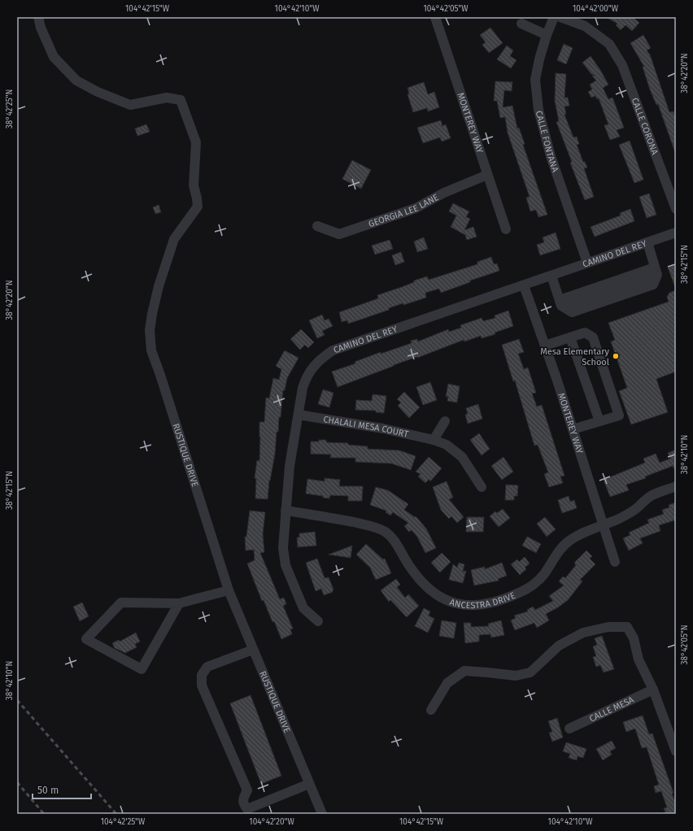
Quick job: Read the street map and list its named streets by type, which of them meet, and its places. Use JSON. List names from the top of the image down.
{
  "streets": {
    "street": [
      "MONTEREY WAY",
      "CALLE CORONA",
      "CALLE FONTANA",
      "GEORGIA LEE LANE",
      "CAMINO DEL REY",
      "CHALALI MESA COURT",
      "RUSTIQUE DRIVE",
      "ANCESTRA DRIVE",
      "CALLE MESA"
    ]
  },
  "crossings": [
    ["MONTEREY WAY", "GEORGIA LEE LANE"],
    ["MONTEREY WAY", "CAMINO DEL REY"],
    ["MONTEREY WAY", "ANCESTRA DRIVE"],
    ["CALLE FONTANA", "CAMINO DEL REY"],
    ["CAMINO DEL REY", "CHALALI MESA COURT"],
    ["CAMINO DEL REY", "ANCESTRA DRIVE"]
  ],
  "places": ["Mesa Elementary School"],
  "scale_bar": "50 m",
  "coordinates": [
    "104°42'15\"W",
    "104°42'10\"W",
    "104°42'05\"W",
    "104°42'00\"W",
    "38°42'20\"N",
    "38°42'25\"N",
    "38°42'15\"N",
    "38°42'10\"N",
    "38°42'05\"N",
    "104°42'25\"W",
    "104°42'20\"W"
  ]
}
